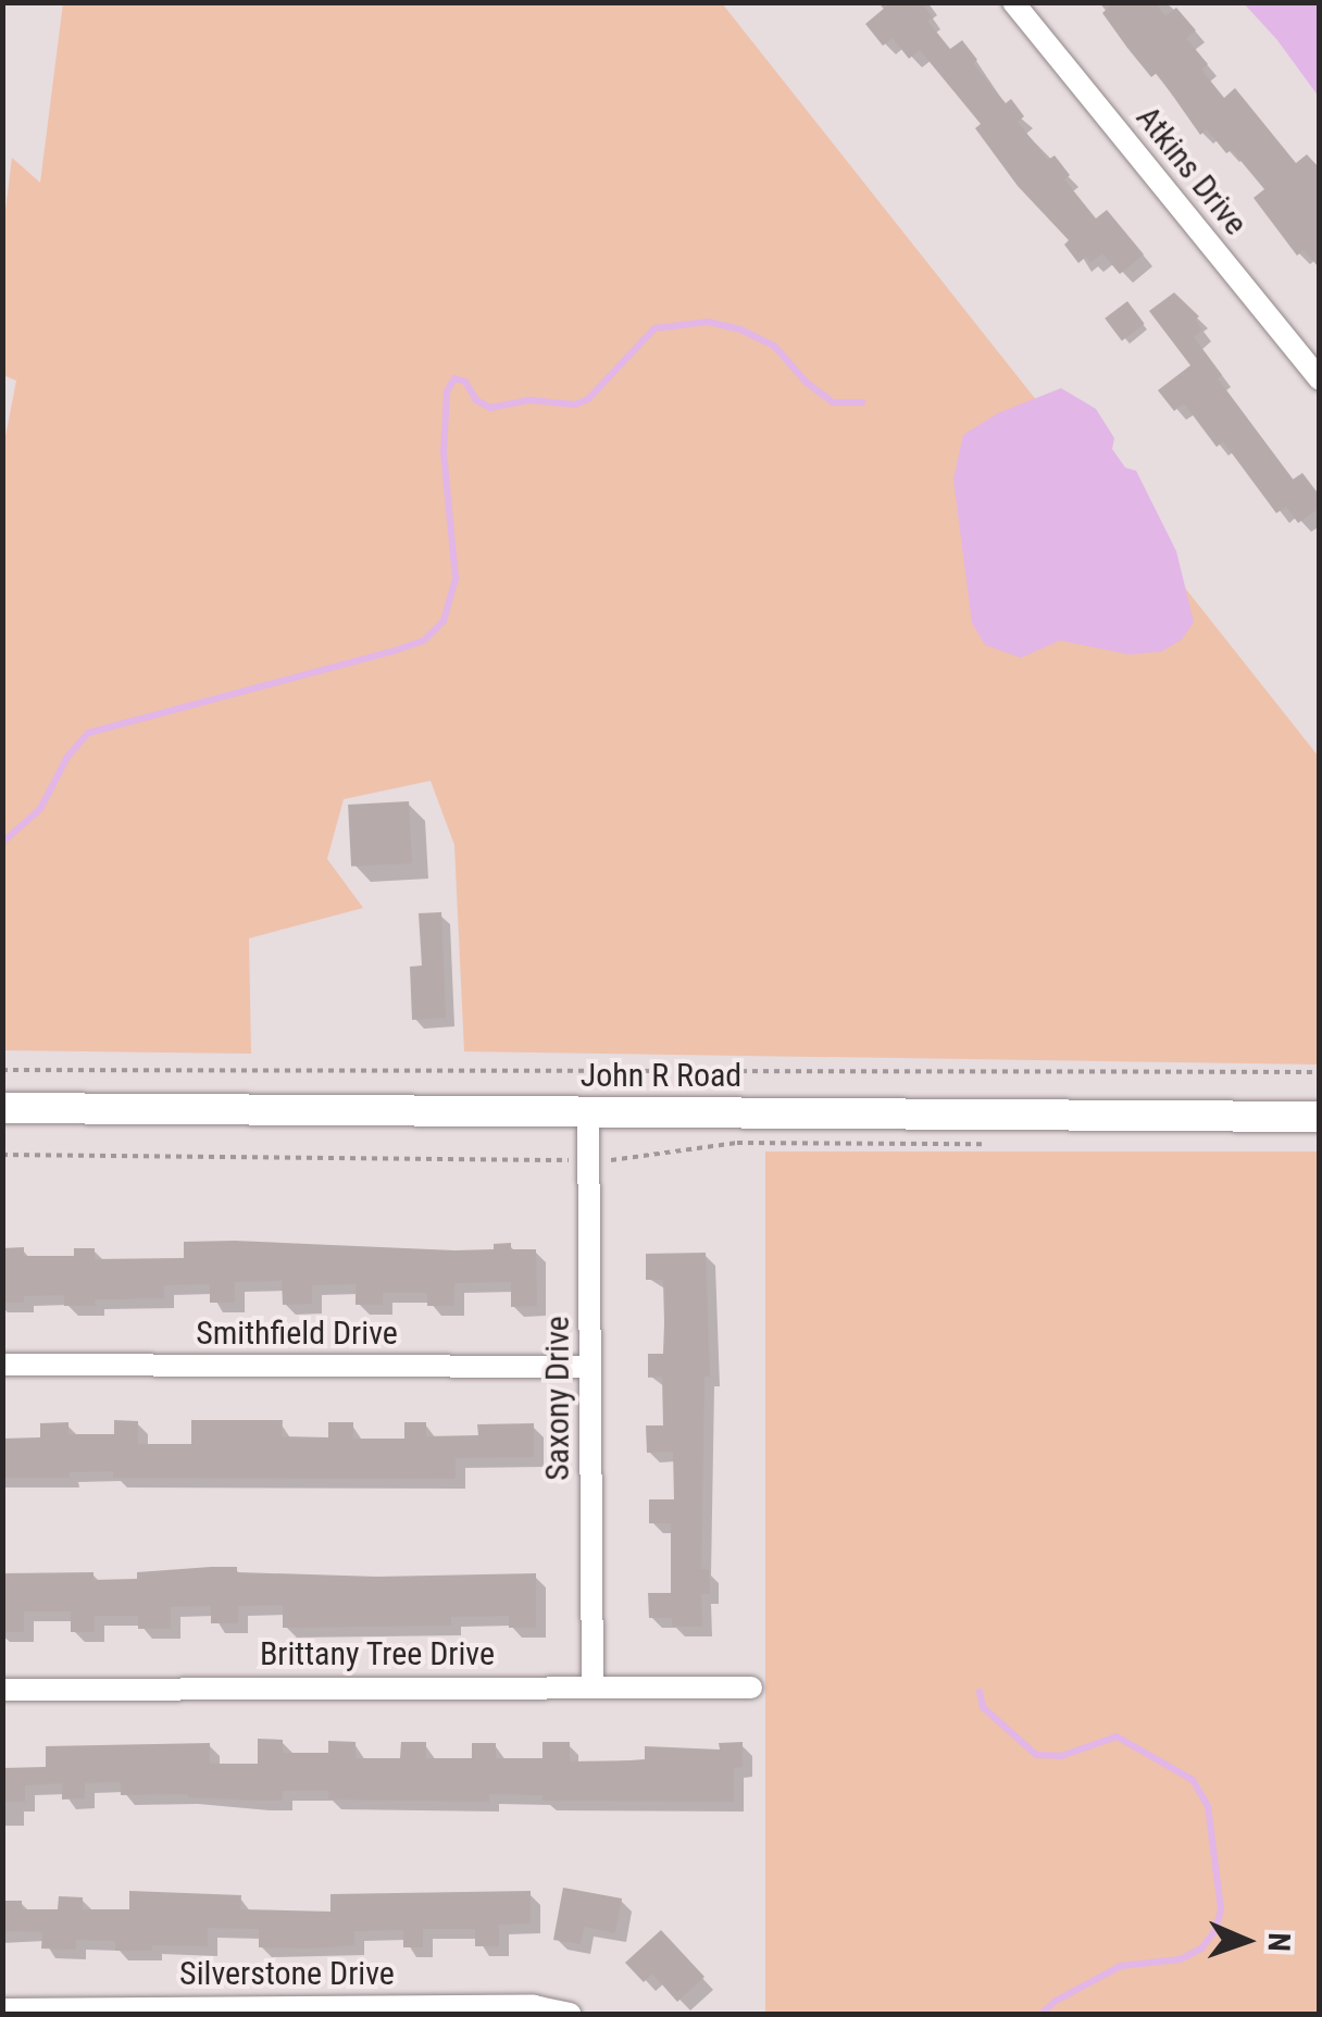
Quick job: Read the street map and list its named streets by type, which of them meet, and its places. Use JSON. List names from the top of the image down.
{
  "streets": {
    "main road": ["John R Road"],
    "street": [
      "Atkins Drive",
      "Smithfield Drive",
      "Saxony Drive",
      "Brittany Tree Drive",
      "Silverstone Drive"
    ]
  },
  "crossings": [
    ["John R Road", "Saxony Drive"],
    ["Smithfield Drive", "Saxony Drive"],
    ["Saxony Drive", "Brittany Tree Drive"]
  ],
  "north": "right"
}
